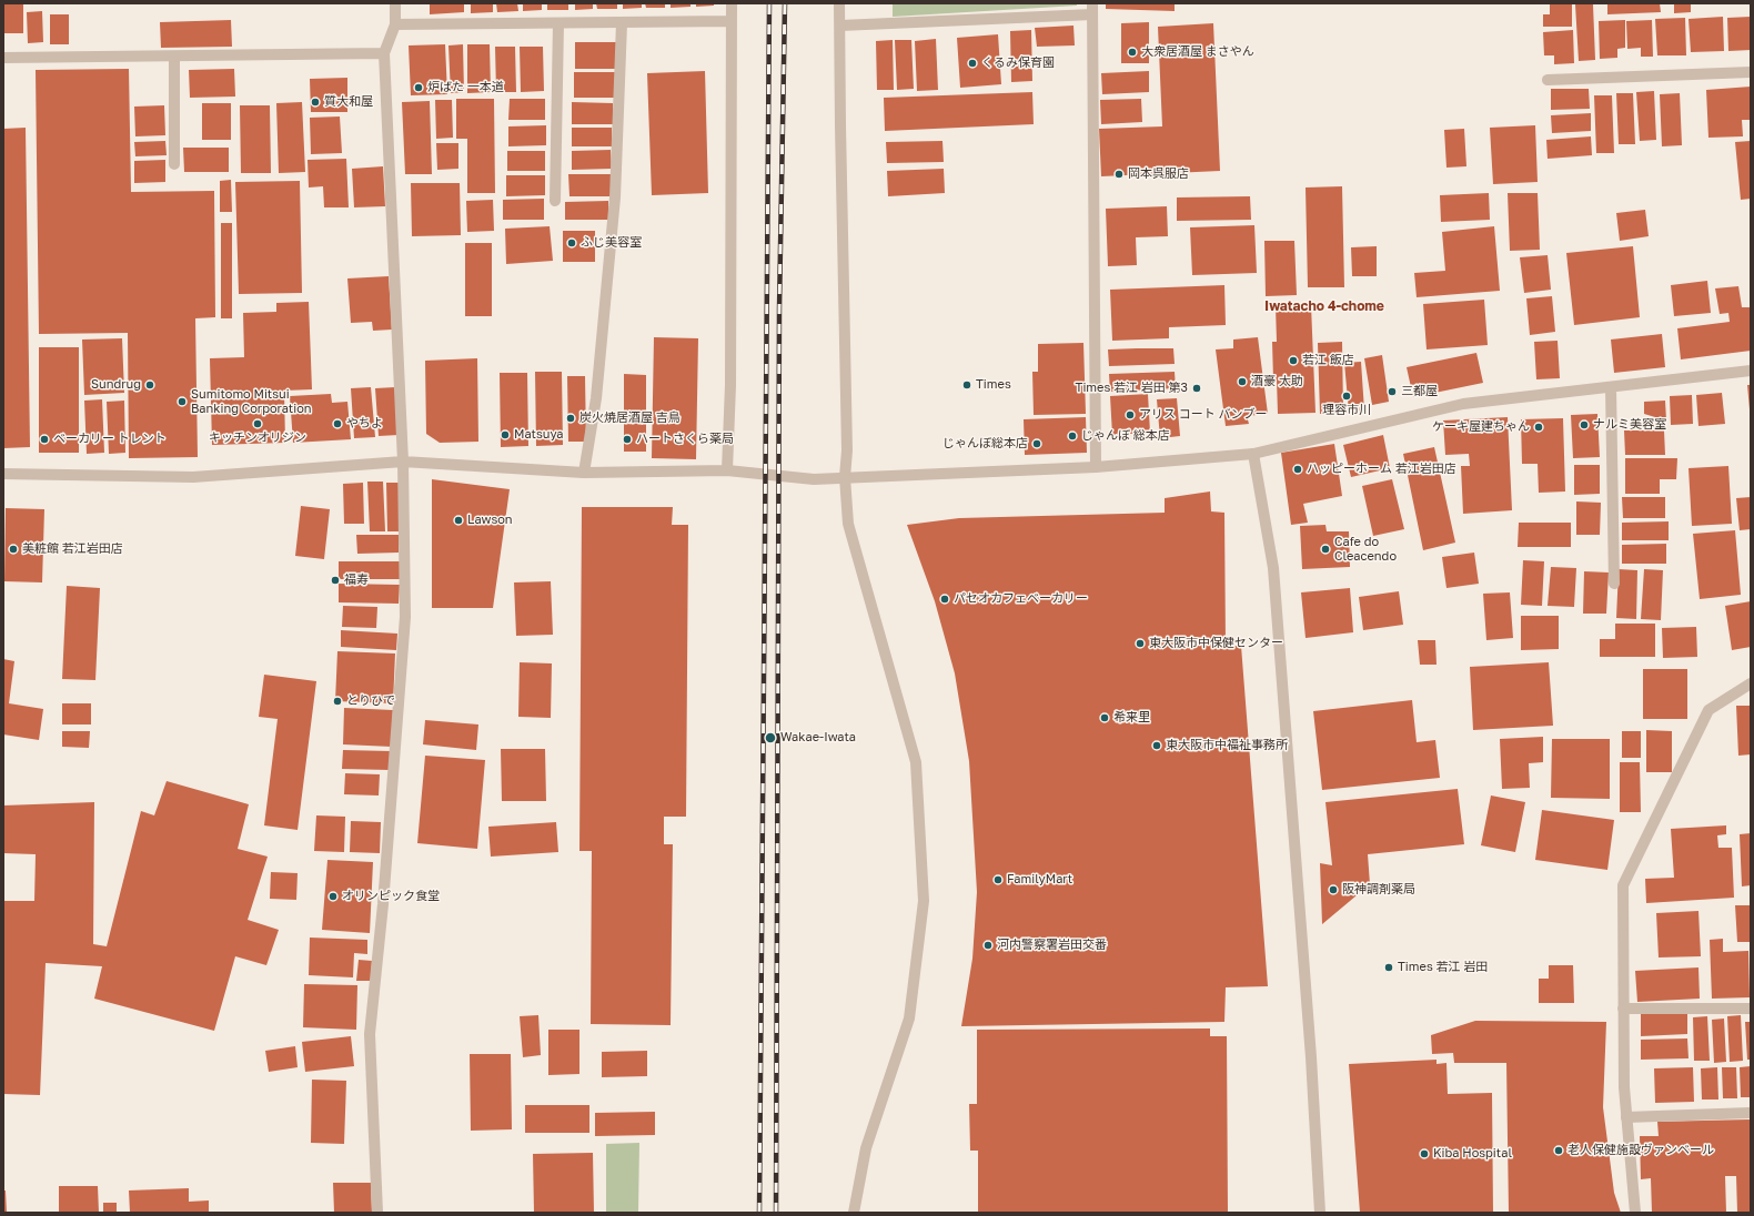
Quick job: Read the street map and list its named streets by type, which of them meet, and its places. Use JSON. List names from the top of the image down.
{
  "districts": ["Iwatacho 4-chome"],
  "places": [
    "大衆居酒屋 まさやん",
    "くるみ保育園",
    "炉ばた 一本道",
    "質大和屋",
    "岡本呉服店",
    "ふじ美容室",
    "若江 飯店",
    "酒豪 太助",
    "Sundrug",
    "Times",
    "Times 若江 岩田 第3",
    "三都屋",
    "理容市川",
    "Sumitomo Mitsui Banking Corporation",
    "アリス コート バンブー",
    "炭火焼居酒屋 吉鳥",
    "キッチンオリジン",
    "やちよ",
    "ナルミ美容室",
    "ケーキ屋建ちゃん",
    "Matsuya",
    "じゃんぼ 総本店",
    "ベーカリー トレント",
    "ハートさくら薬局",
    "じゃんぼ総本店",
    "ハッピーホーム 若江岩田店",
    "Lawson",
    "美粧館 若江岩田店",
    "Cafe do Cleacendo",
    "福寿",
    "パセオカフェベーカリー",
    "東大阪市中保健センター",
    "とりひで",
    "希来里",
    "Wakae-Iwata",
    "東大阪市中福祉事務所",
    "FamilyMart",
    "阪神調剤薬局",
    "オリンピック食堂",
    "河内警察署岩田交番",
    "Times 若江 岩田",
    "老人保健施設ヴァンベール",
    "Kiba Hospital"
  ]
}
